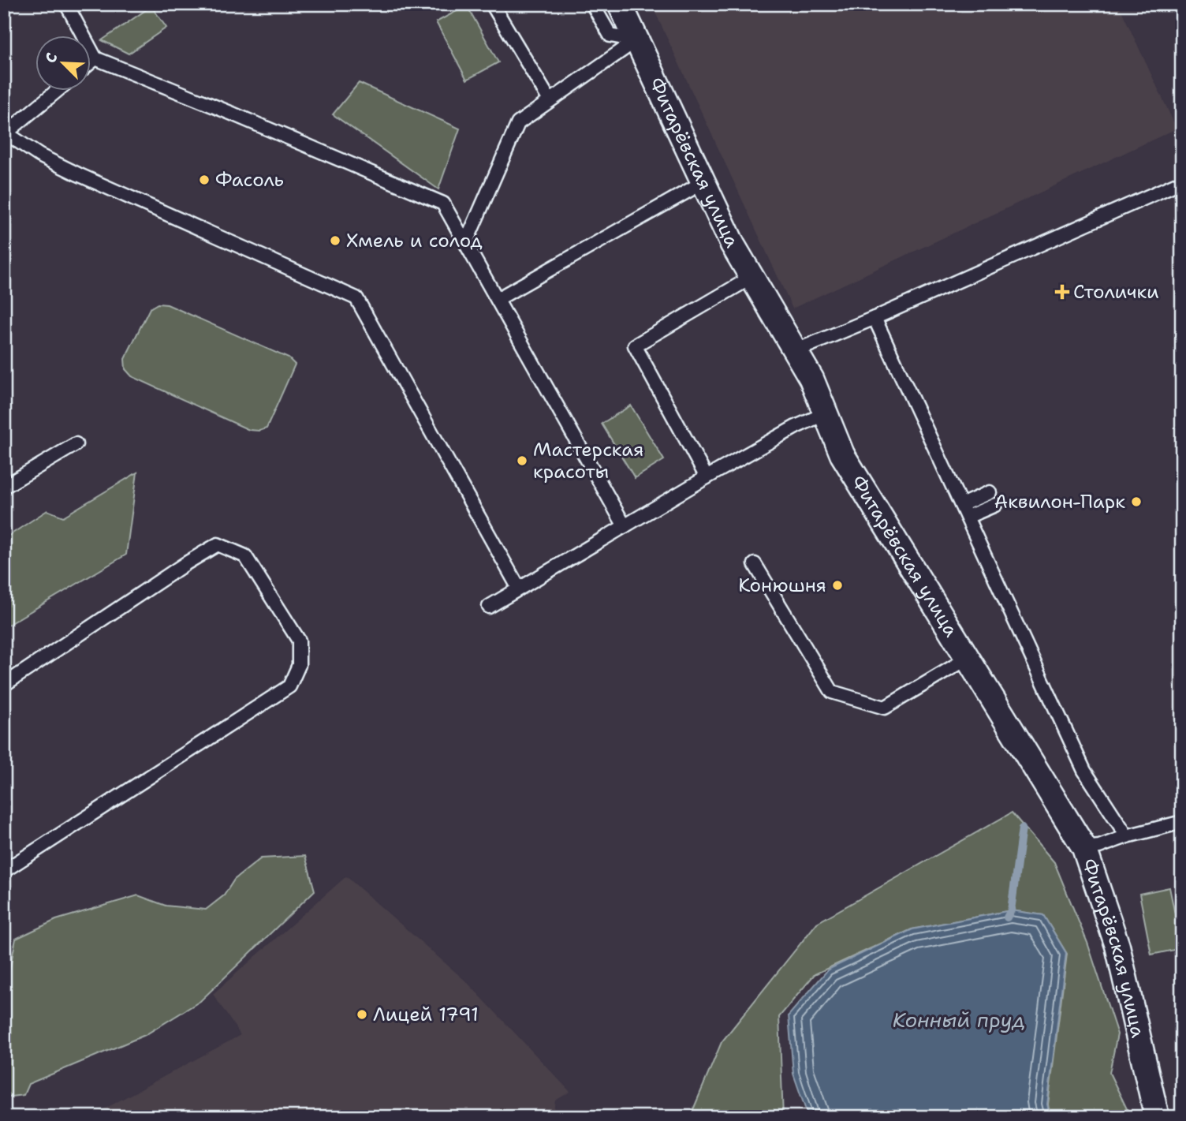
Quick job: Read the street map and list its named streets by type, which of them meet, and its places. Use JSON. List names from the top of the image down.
{
  "streets": {
    "street": ["Фитарёвская улица"]
  },
  "water": ["Конный пруд"],
  "places": {
    "other": [
      "Фасоль",
      "Хмель и солод",
      "Мастерская красоты",
      "Аквилон-Парк",
      "Конюшня",
      "Лицей 1791"
    ],
    "health": ["Столички"]
  },
  "north": "top left"
}
